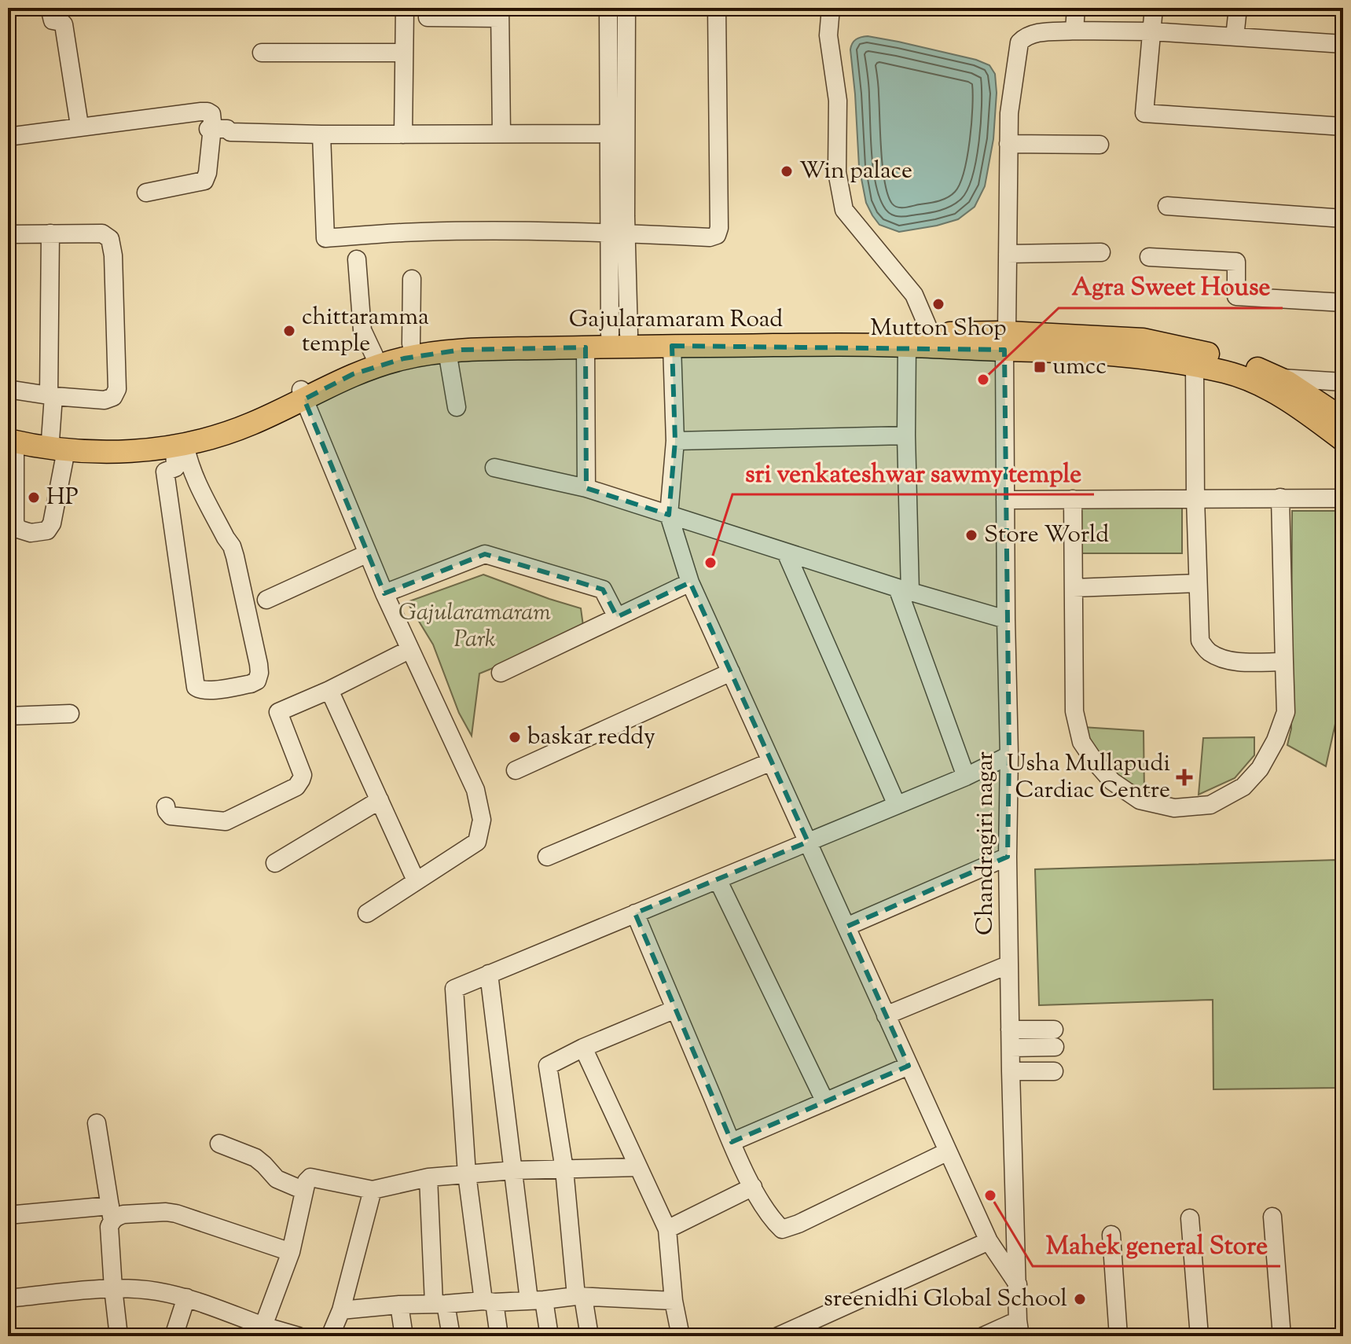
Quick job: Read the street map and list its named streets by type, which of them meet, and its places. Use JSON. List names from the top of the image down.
{
  "streets": {
    "main road": ["Gajularamaram Road"],
    "street": ["Chandragiri nagar"]
  },
  "crossings": [
    ["Gajularamaram Road", "Chandragiri nagar"]
  ],
  "parks": ["Gajularamaram Park"],
  "places": {
    "other": [
      "Win palace",
      "Mutton Shop",
      "chittaramma temple",
      "Agra Sweet House",
      "HP",
      "Store World",
      "sri venkateshwar sawmy temple",
      "baskar reddy",
      "Mahek general Store",
      "sreenidhi Global School"
    ],
    "transit": ["umcc"],
    "health": ["Usha Mullapudi Cardiac Centre"]
  }
}
